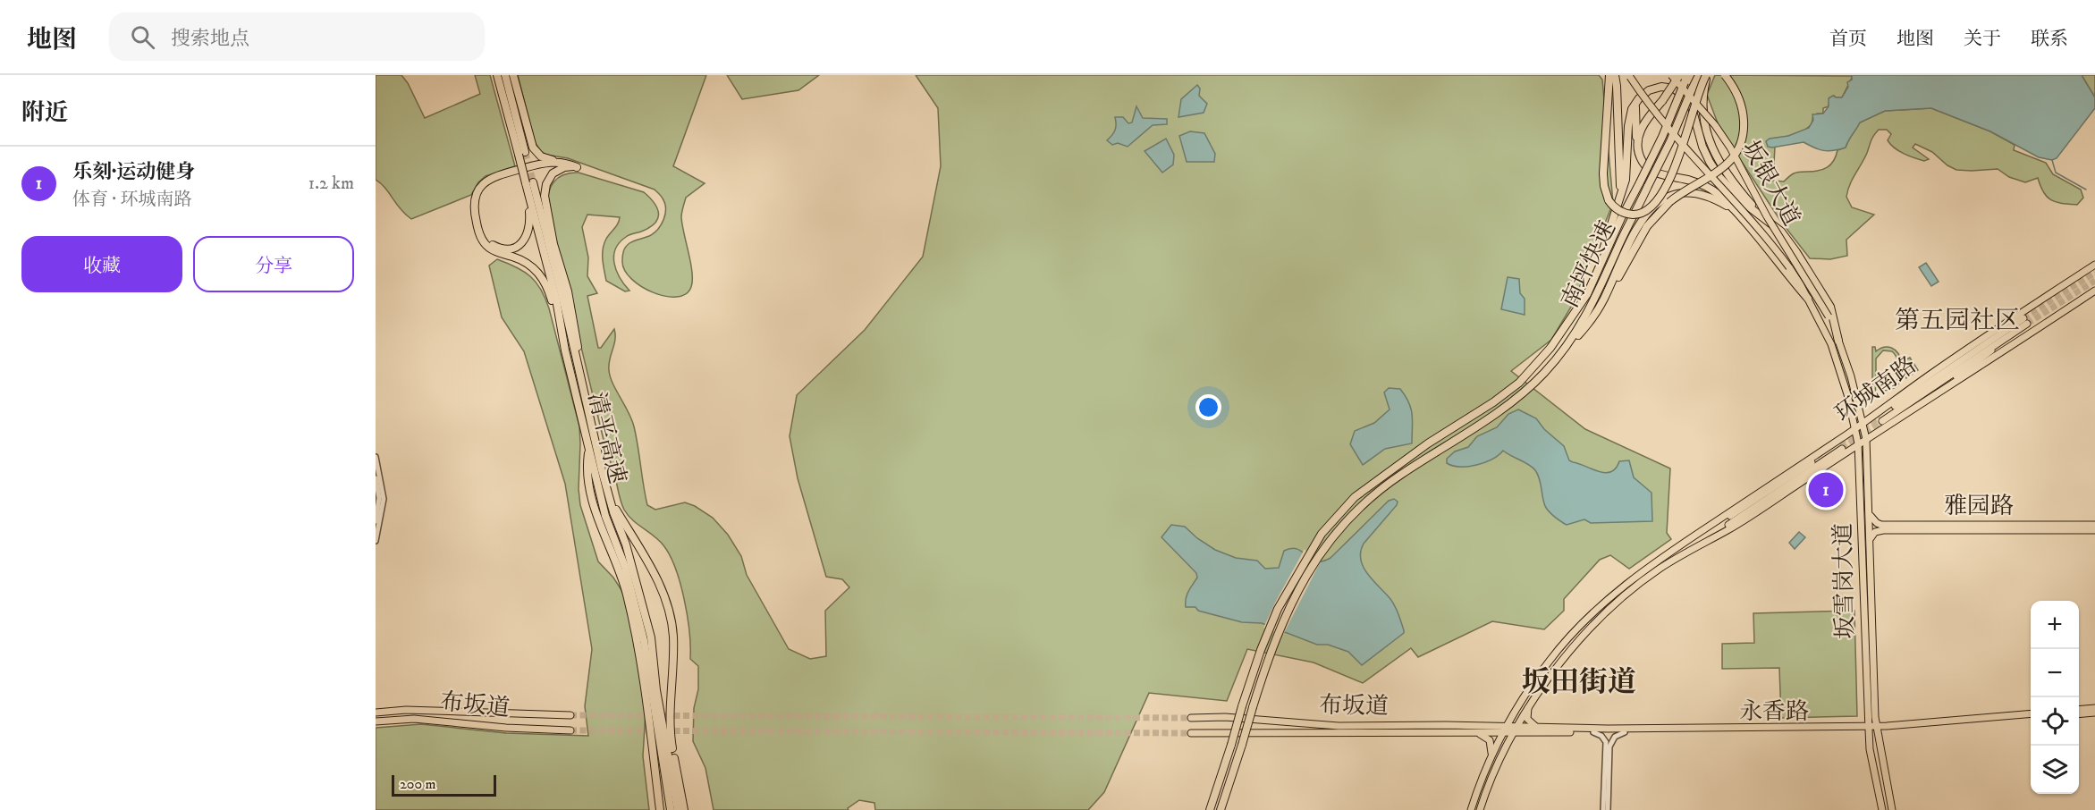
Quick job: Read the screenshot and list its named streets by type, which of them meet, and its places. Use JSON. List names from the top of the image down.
{
  "streets": {
    "highway": ["南坪快速", "清平高速"],
    "main road": [
      "坂银大道",
      "环城南路",
      "雅园路",
      "坂雪岗大道",
      "布坂道",
      "永香路"
    ]
  },
  "crossings": [
    ["坂银大道", "南坪快速"],
    ["坂银大道", "坂雪岗大道"],
    ["环城南路", "坂雪岗大道"],
    ["环城南路", "布坂道"],
    ["环城南路", "永香路"],
    ["雅园路", "坂雪岗大道"],
    ["坂雪岗大道", "永香路"],
    ["布坂道", "永香路"]
  ],
  "districts": ["第五园社区", "坂田街道"],
  "scale_bar": "200 m",
  "page": {
    "header": "地图",
    "search": "搜索地点",
    "nav": [
      "首页",
      "地图",
      "关于",
      "联系"
    ],
    "heading": "附近",
    "list": [
      {
        "mark": "1",
        "name": "乐刻·运动健身",
        "note": "体育 · 环城南路",
        "value": "1.2 km"
      }
    ],
    "buttons": ["收藏", "分享"],
    "pins": "1",
    "map_buttons": ["+", "−"],
    "scale": "200 m"
  }
}
